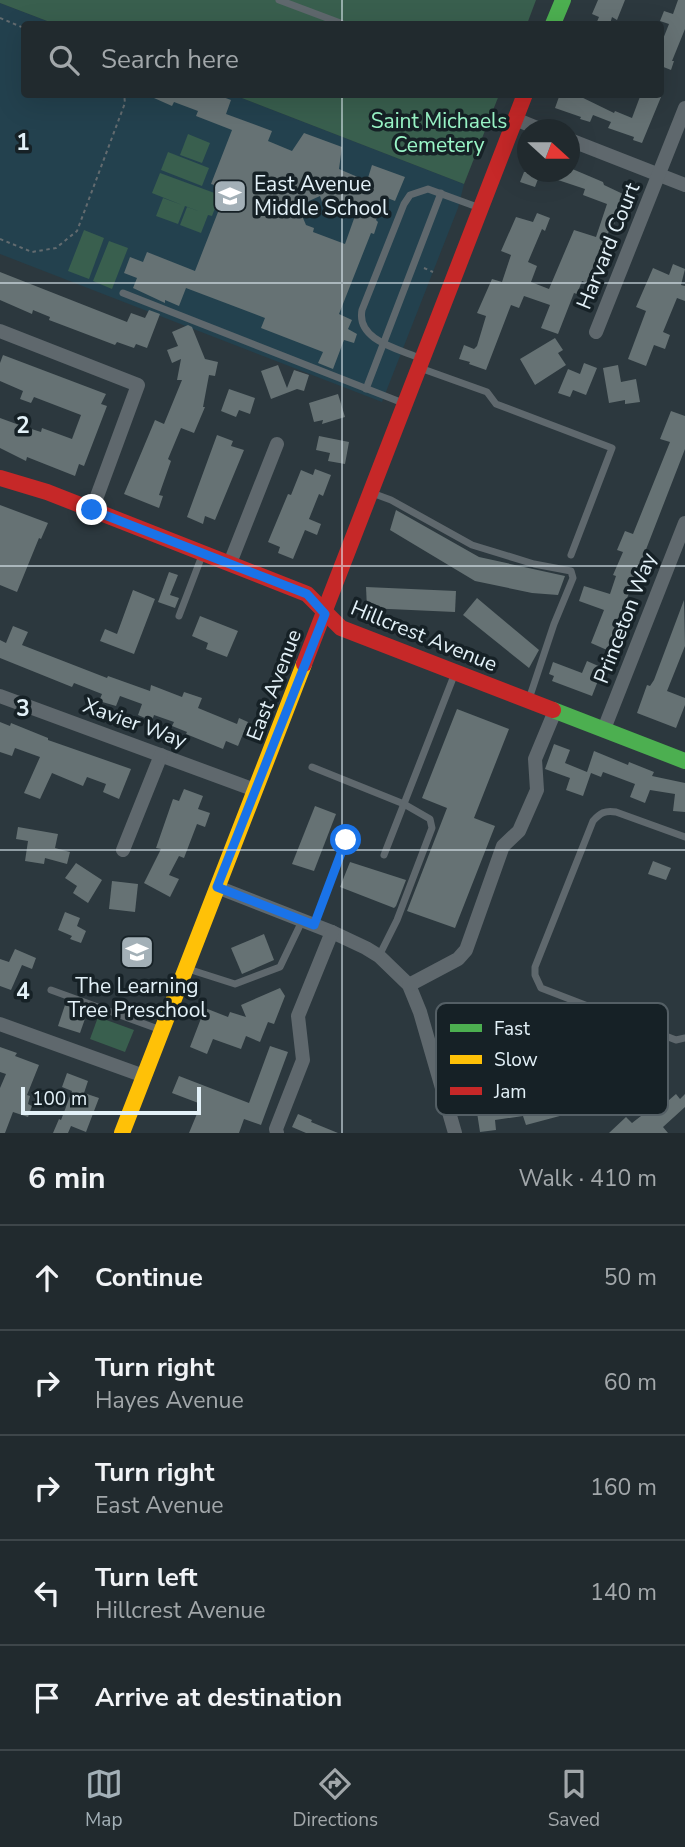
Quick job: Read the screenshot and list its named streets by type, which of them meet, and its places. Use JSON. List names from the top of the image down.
{
  "streets": {
    "main road": ["Hillcrest Avenue", "East Avenue"],
    "street": ["Harvard Court", "Princeton Way", "Xavier Way"]
  },
  "crossings": [
    ["Princeton Way", "Hillcrest Avenue"],
    ["Hillcrest Avenue", "East Avenue"],
    ["East Avenue", "Xavier Way"]
  ],
  "parks": ["Saint Michaels Cemetery"],
  "places": {
    "school or university": ["East Avenue Middle School", "The Learning Tree Preschool"]
  },
  "legend": ["Fast", "Slow", "Jam"],
  "scale_bar": "100 m",
  "north": "right",
  "page": {
    "search": "Search here",
    "scale": "100 m",
    "heading": ["6 min", "Walk · 410 m"],
    "list": [
      ["Continue", "50 m"],
      ["Turn right", "Hayes Avenue", "60 m"],
      ["Turn right", "East Avenue", "160 m"],
      ["Turn left", "Hillcrest Avenue", "140 m"],
      "Arrive at destination"
    ],
    "nav": ["Map", "Directions", "Saved"]
  },
  "grid": {
    "rows": [
      "1",
      "2",
      "3",
      "4"
    ]
  }
}
